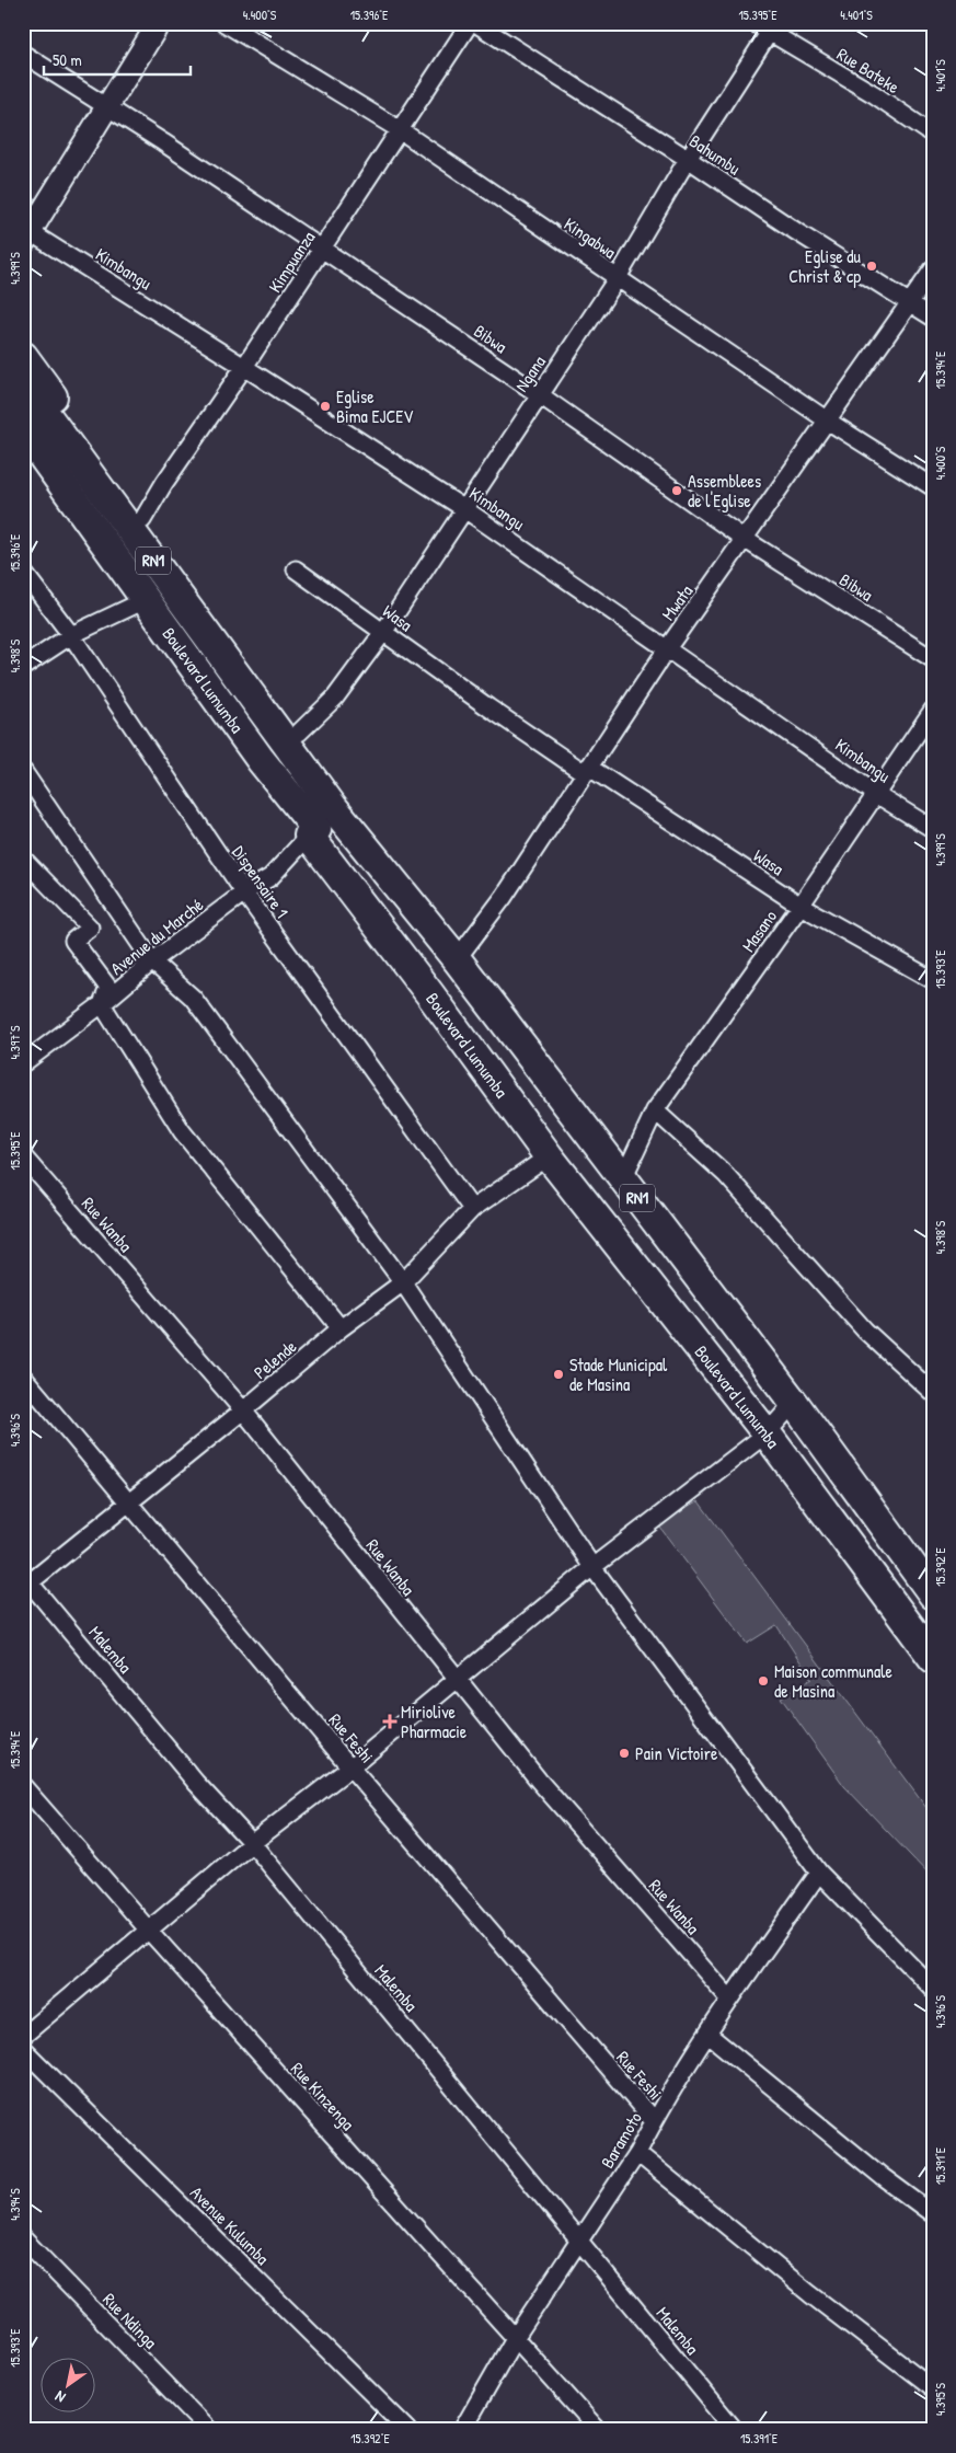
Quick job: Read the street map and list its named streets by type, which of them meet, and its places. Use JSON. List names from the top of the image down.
{
  "streets": {
    "highway": ["RN1", "Boulevard Lumumba"],
    "street": [
      "Rue Bateke",
      "Bahumbu",
      "Kingabwa",
      "Kimpuanza",
      "Kimbangu",
      "Bibwa",
      "Ngana",
      "Mwata",
      "Wasa",
      "Dispensaire 1",
      "Masano",
      "Avenue du Marché",
      "Rue Wanba",
      "Pelende",
      "Malemba",
      "Rue Feshi",
      "Rue Kinzenga",
      "Baramoto",
      "Avenue Kulumba",
      "Rue Ndinga"
    ]
  },
  "crossings": [
    ["Rue Bateke", "Ngana"],
    ["Bahumbu", "Ngana"],
    ["Bahumbu", "Mwata"],
    ["Kingabwa", "Kimpuanza"],
    ["Kingabwa", "Ngana"],
    ["Kingabwa", "Mwata"],
    ["Kimpuanza", "Kimbangu"],
    ["Kimpuanza", "Bibwa"],
    ["Kimbangu", "Ngana"],
    ["Kimbangu", "Mwata"],
    ["Kimbangu", "Masano"],
    ["Bibwa", "Ngana"],
    ["Bibwa", "Mwata"],
    ["Ngana", "Wasa"],
    ["Ngana", "Boulevard Lumumba"],
    ["Mwata", "Wasa"],
    ["Mwata", "Boulevard Lumumba"],
    ["Wasa", "Masano"],
    ["Boulevard Lumumba", "Masano"],
    ["Boulevard Lumumba", "Avenue du Marché"],
    ["Boulevard Lumumba", "Pelende"],
    ["Dispensaire 1", "Avenue du Marché"],
    ["Dispensaire 1", "Pelende"],
    ["Rue Wanba", "Pelende"],
    ["Rue Wanba", "Baramoto"],
    ["Pelende", "Malemba"],
    ["Pelende", "Rue Feshi"],
    ["Malemba", "Baramoto"],
    ["Rue Feshi", "Baramoto"],
    ["Rue Kinzenga", "Baramoto"]
  ],
  "places": {
    "other": [
      "Eglise du Christ & cp",
      "Eglise Bima EJCEV",
      "Assemblees de l'Eglise",
      "Stade Municipal de Masina",
      "Maison communale de Masina",
      "Pain Victoire"
    ],
    "health": ["Miriolive Pharmacie"]
  },
  "scale_bar": "50 m",
  "north": "bottom left",
  "coordinates": [
    "4.400°S",
    "15.396°E",
    "15.395°E",
    "4.401°S",
    "4.399°S",
    "15.394°E",
    "4.398°S",
    "15.393°E",
    "4.397°S",
    "4.396°S",
    "15.392°E",
    "15.391°E",
    "4.394°S",
    "4.395°S"
  ]
}
